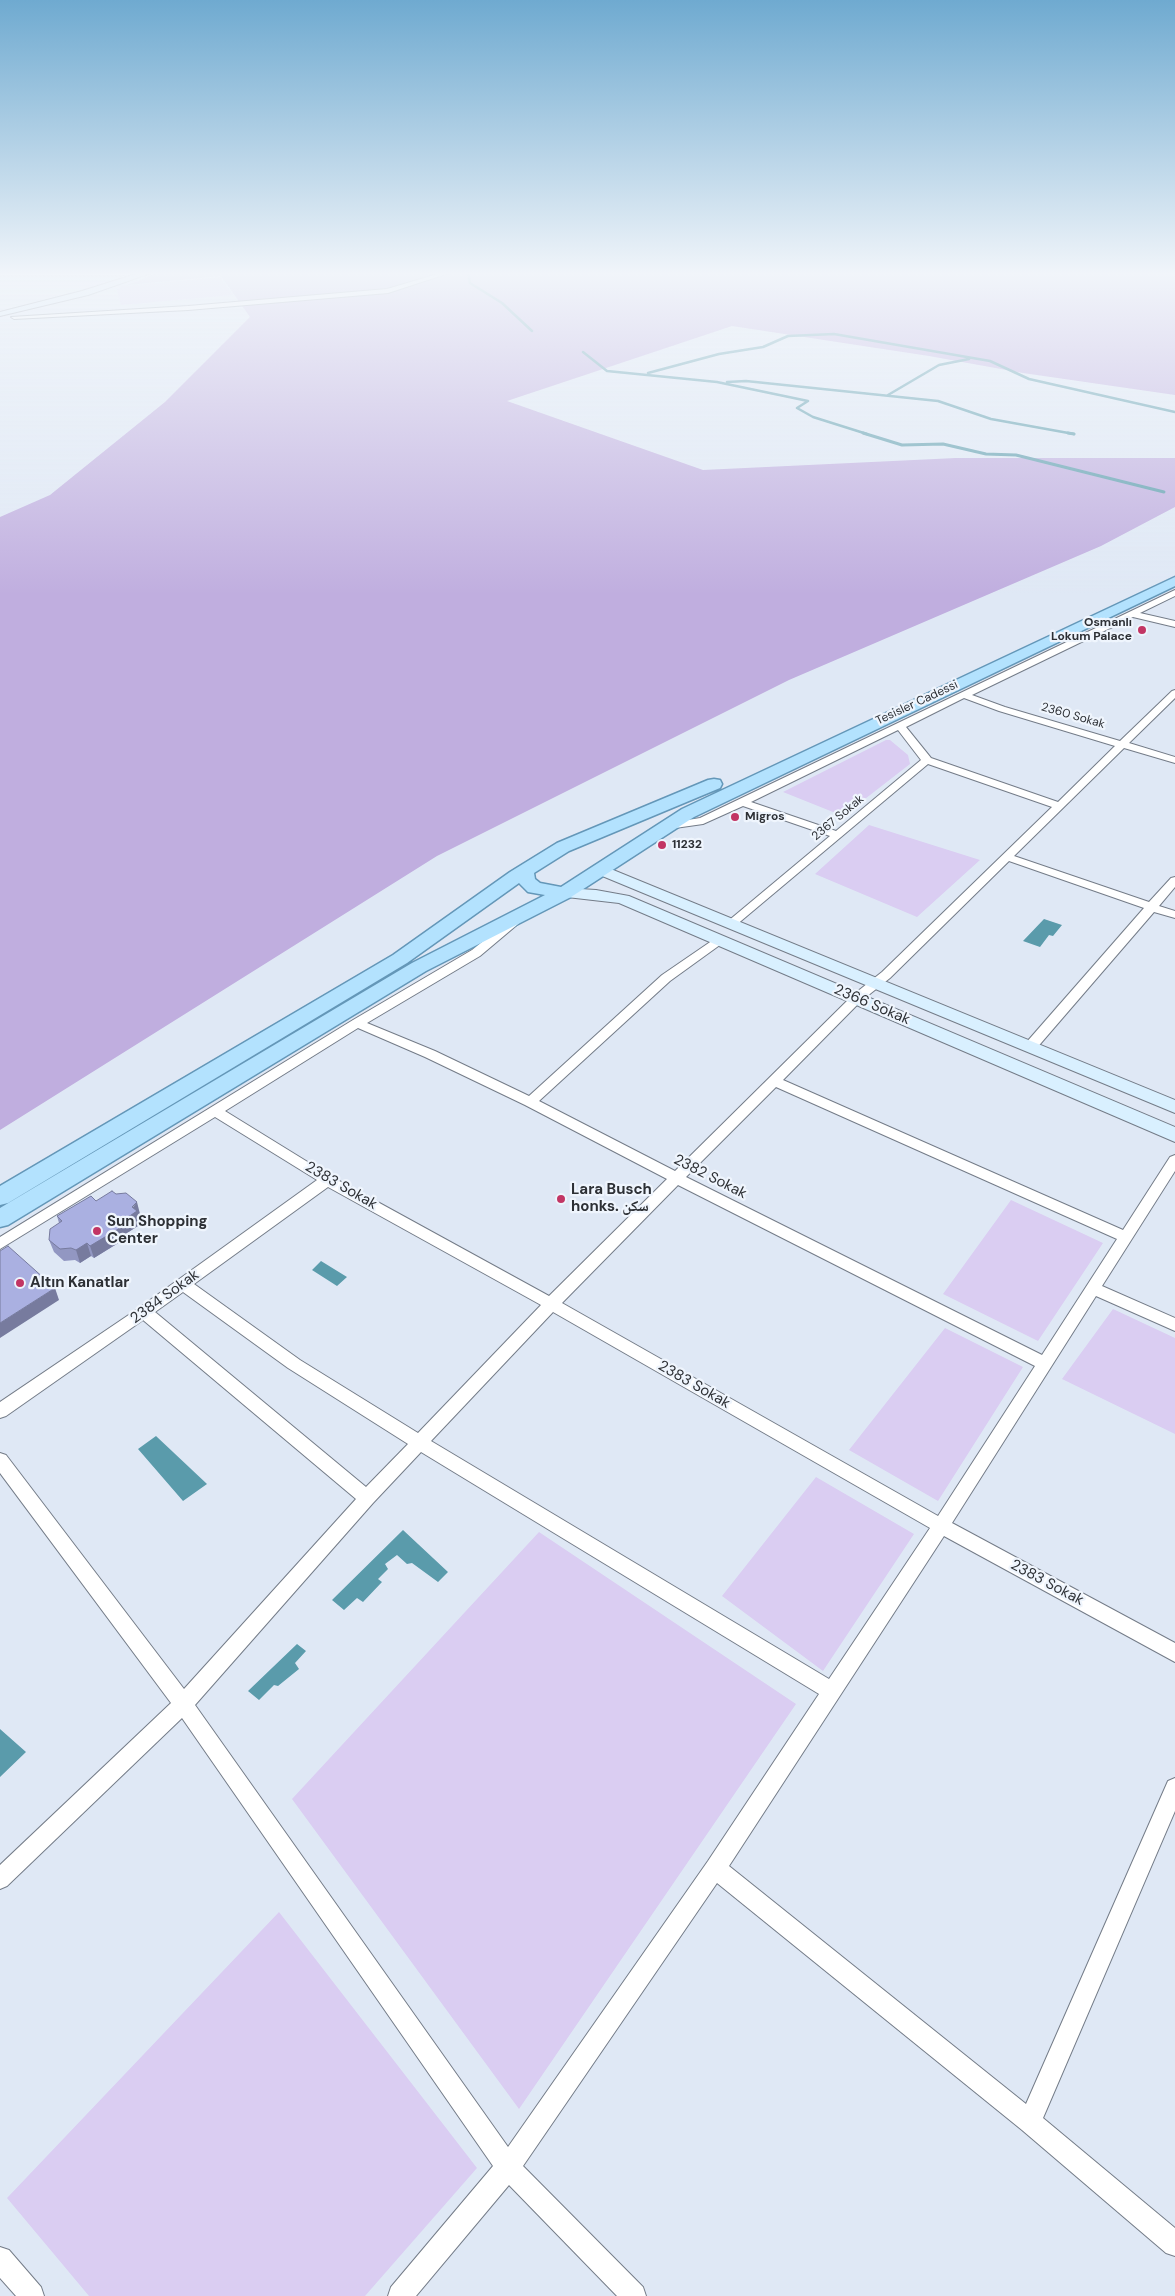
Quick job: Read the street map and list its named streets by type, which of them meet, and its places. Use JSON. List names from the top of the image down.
{
  "streets": {
    "street": [
      "Tesisler Cadessi",
      "2360 Sokak",
      "2367 Sokak",
      "2366 Sokak",
      "2382 Sokak",
      "2383 Sokak",
      "2384 Sokak"
    ]
  },
  "crossings": [
    ["Tesisler Cadessi", "2360 Sokak"],
    ["2367 Sokak", "2366 Sokak"],
    ["2383 Sokak", "2384 Sokak"]
  ],
  "places": [
    "Osmanlı Lokum Palace",
    "Migros",
    "11232",
    "Lara Busch honks. سكن",
    "Sun Shopping Center",
    "Altın Kanatlar"
  ]
}
